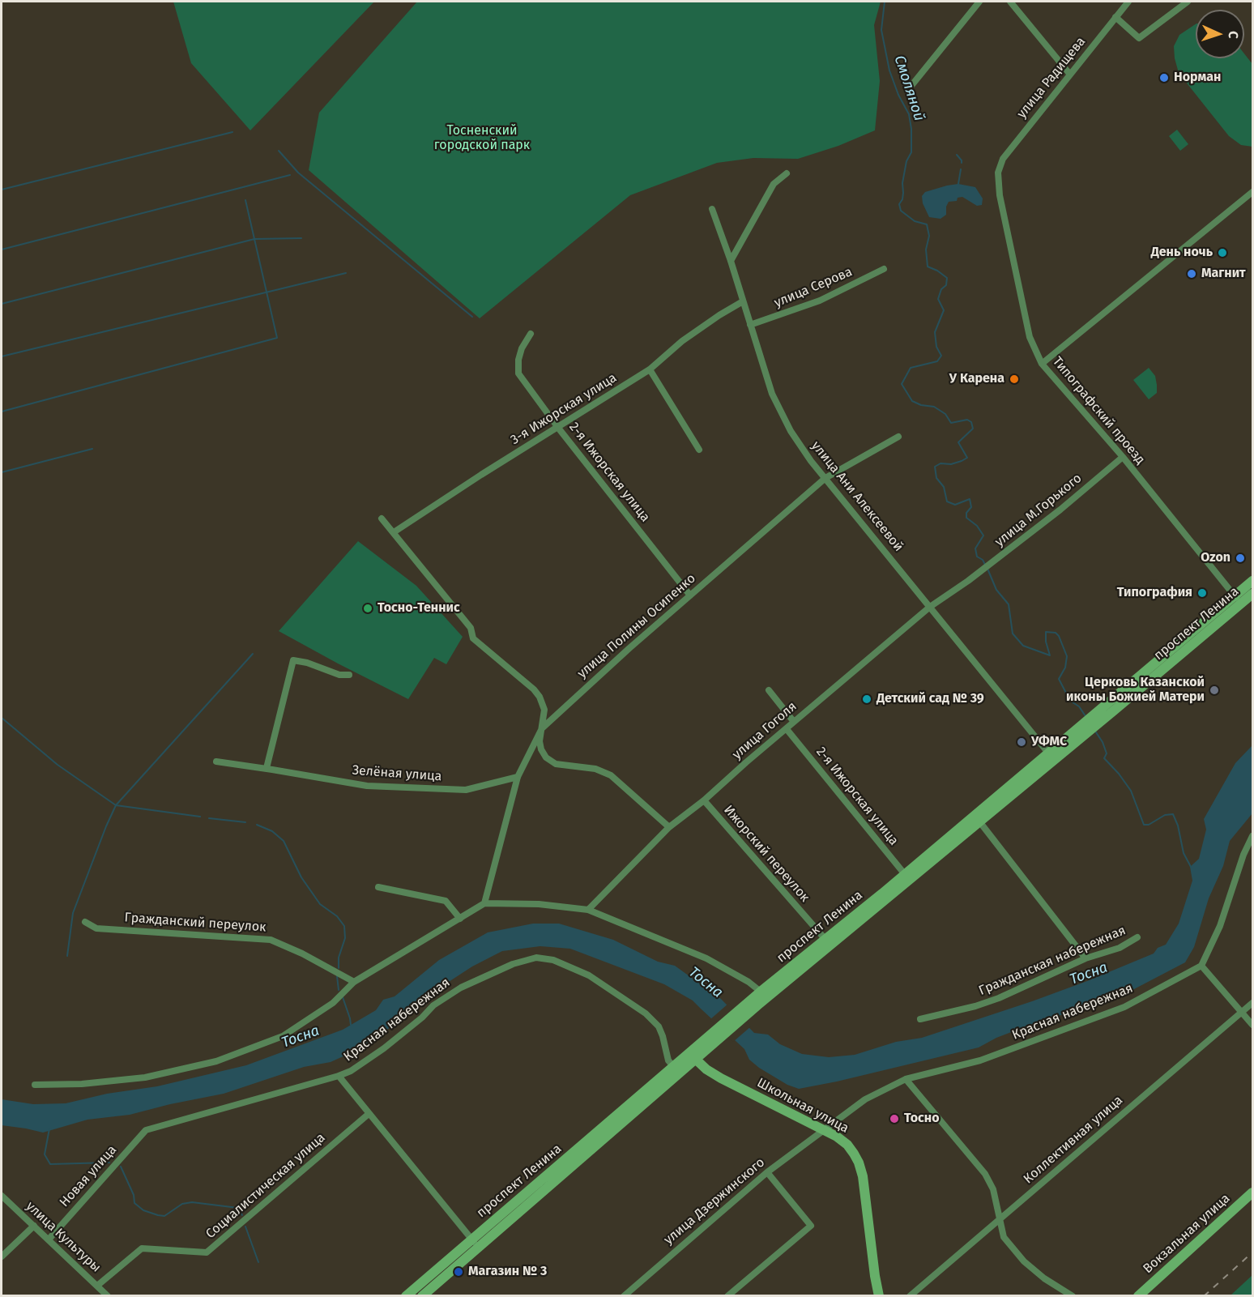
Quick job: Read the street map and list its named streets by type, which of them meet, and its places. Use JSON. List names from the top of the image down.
{
  "streets": {
    "main road": ["проспект Ленина", "Школьная улица", "Вокзальная улица"],
    "street": [
      "улица Радищева",
      "улица Серова",
      "3-я Ижорская улица",
      "Типографский проезд",
      "2-я Ижорская улица",
      "улица Ани Алексеевой",
      "улица М.Горького",
      "улица Полины Осипенко",
      "улица Гоголя",
      "Зелёная улица",
      "Ижорский переулок",
      "Гражданский переулок",
      "Гражданская набережная",
      "Красная набережная",
      "Коллективная улица",
      "Новая улица",
      "Социалистическая улица",
      "улица Дзержинского",
      "улица Культуры"
    ]
  },
  "crossings": [
    ["улица Радищева", "Типографский проезд"],
    ["улица Серова", "улица Ани Алексеевой"],
    ["3-я Ижорская улица", "2-я Ижорская улица"],
    ["3-я Ижорская улица", "улица Ани Алексеевой"],
    ["Типографский проезд", "улица М.Горького"],
    ["Типографский проезд", "проспект Ленина"],
    ["2-я Ижорская улица", "проспект Ленина"],
    ["2-я Ижорская улица", "улица Полины Осипенко"],
    ["2-я Ижорская улица", "улица Гоголя"],
    ["улица Ани Алексеевой", "проспект Ленина"],
    ["улица Ани Алексеевой", "улица Полины Осипенко"],
    ["улица Ани Алексеевой", "улица Гоголя"],
    ["улица М.Горького", "улица Гоголя"],
    ["проспект Ленина", "Ижорский переулок"],
    ["проспект Ленина", "Красная набережная"],
    ["проспект Ленина", "Школьная улица"],
    ["улица Полины Осипенко", "Зелёная улица"],
    ["улица Гоголя", "Ижорский переулок"],
    ["Красная набережная", "Школьная улица"],
    ["Красная набережная", "Новая улица"],
    ["Красная набережная", "улица Дзержинского"],
    ["Школьная улица", "улица Дзержинского"],
    ["Новая улица", "улица Культуры"],
    ["Социалистическая улица", "улица Культуры"]
  ],
  "water": ["Смоляной", "Тосна"],
  "parks": ["Тосненский городской парк"],
  "places": [
    "Норман",
    "День ночь",
    "Магнит",
    "У Карена",
    "Ozon",
    "Типография",
    "Тосно-Теннис",
    "Церковь Казанской иконы Божией Матери",
    "Детский сад № 39",
    "УФМС",
    "Тосно",
    "Магазин № 3"
  ],
  "north": "right"
}
